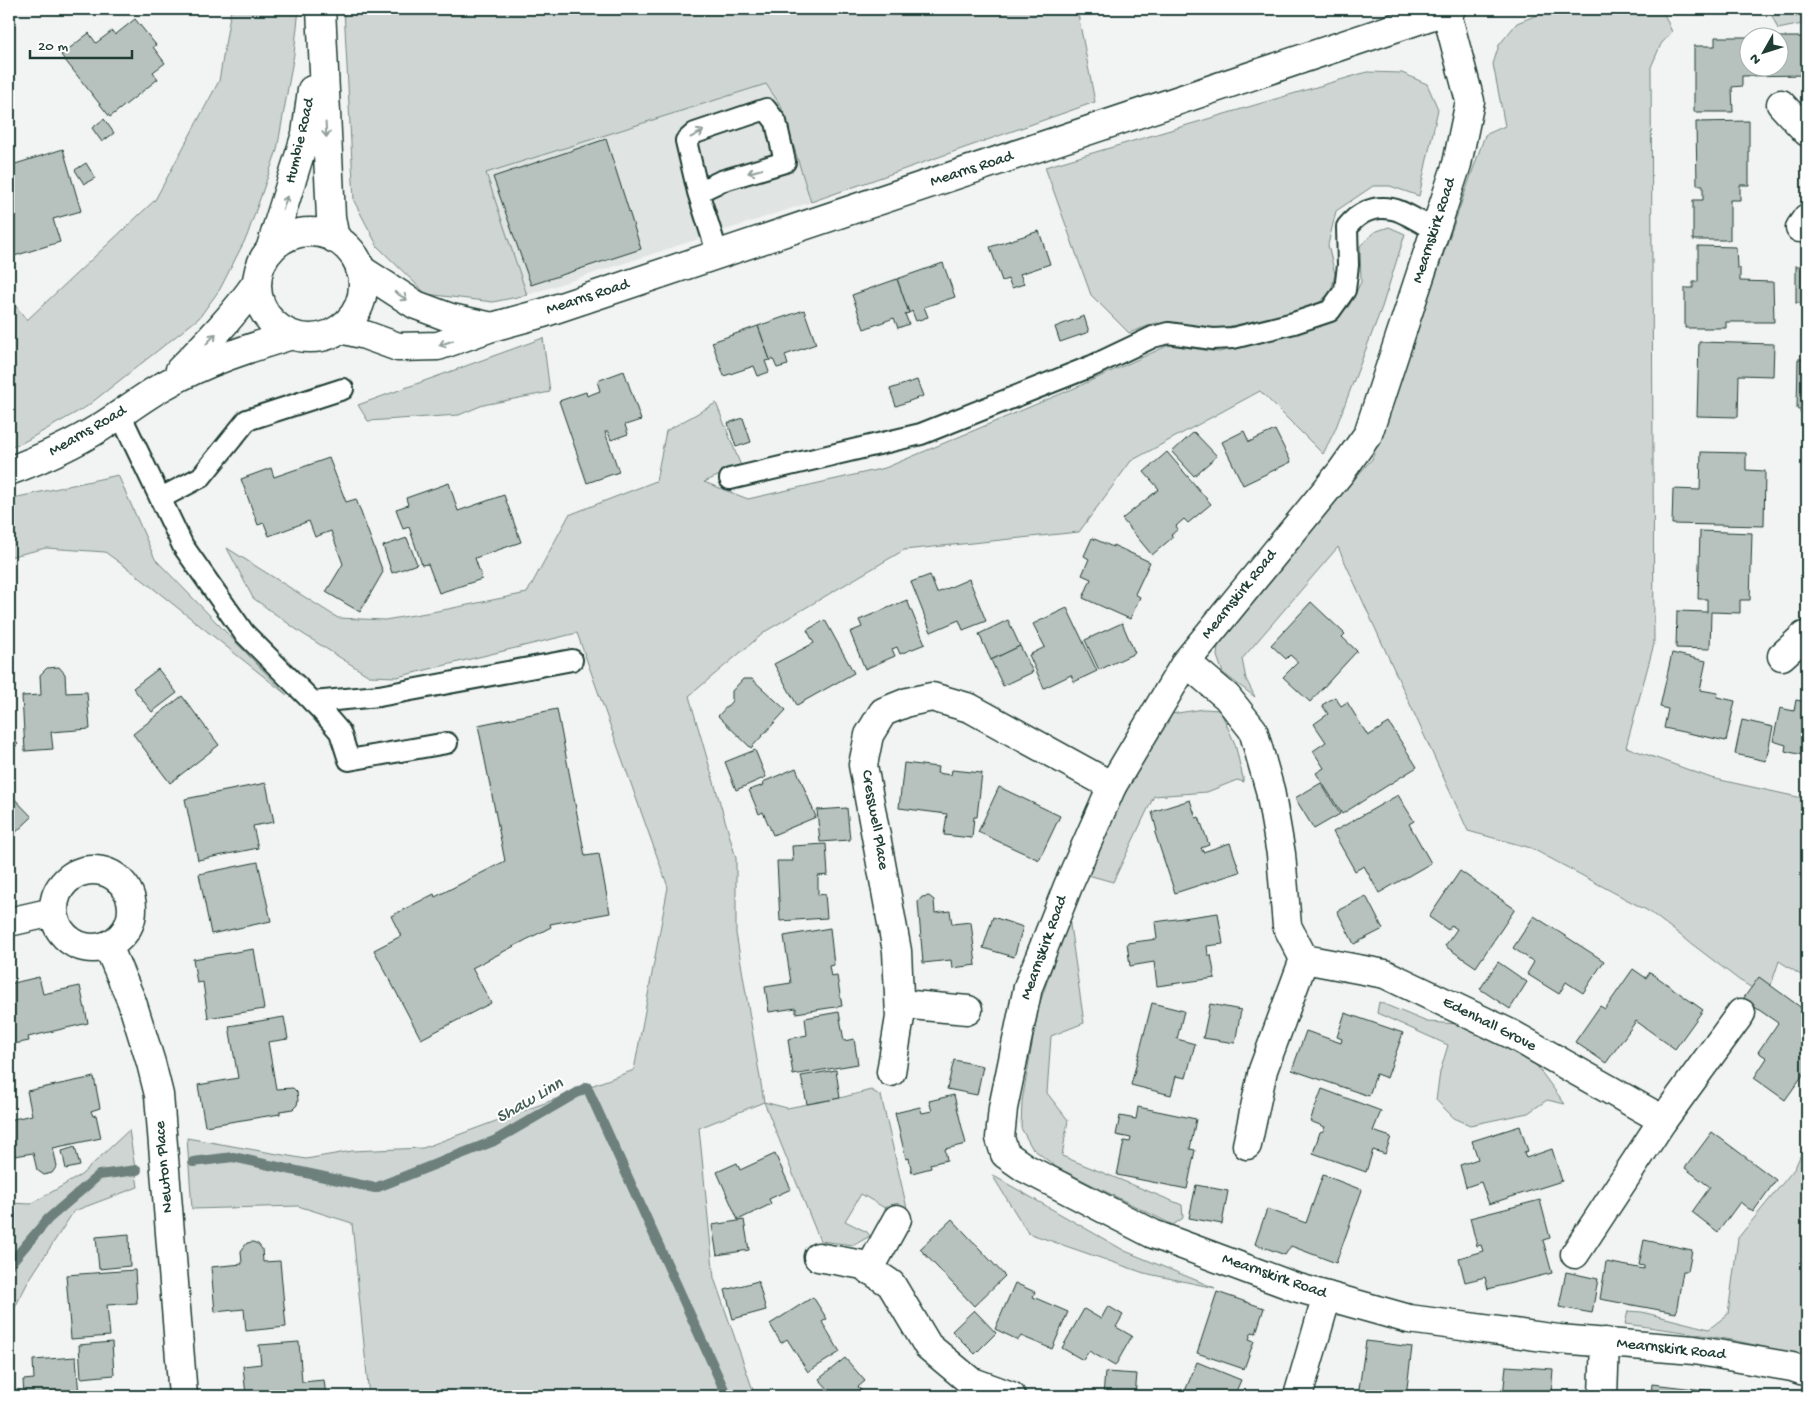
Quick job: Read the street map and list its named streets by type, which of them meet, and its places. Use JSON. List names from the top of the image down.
{
  "streets": {
    "street": [
      "Humbie Road",
      "Mearns Road",
      "Mearnskirk Road",
      "Cresswell Place",
      "Edenhall Grove",
      "Newton Place"
    ]
  },
  "crossings": [
    ["Humbie Road", "Mearns Road"],
    ["Mearns Road", "Mearnskirk Road"],
    ["Mearnskirk Road", "Cresswell Place"]
  ],
  "water": ["Shaw Linn"],
  "scale_bar": "20 m",
  "north": "bottom left"
}
